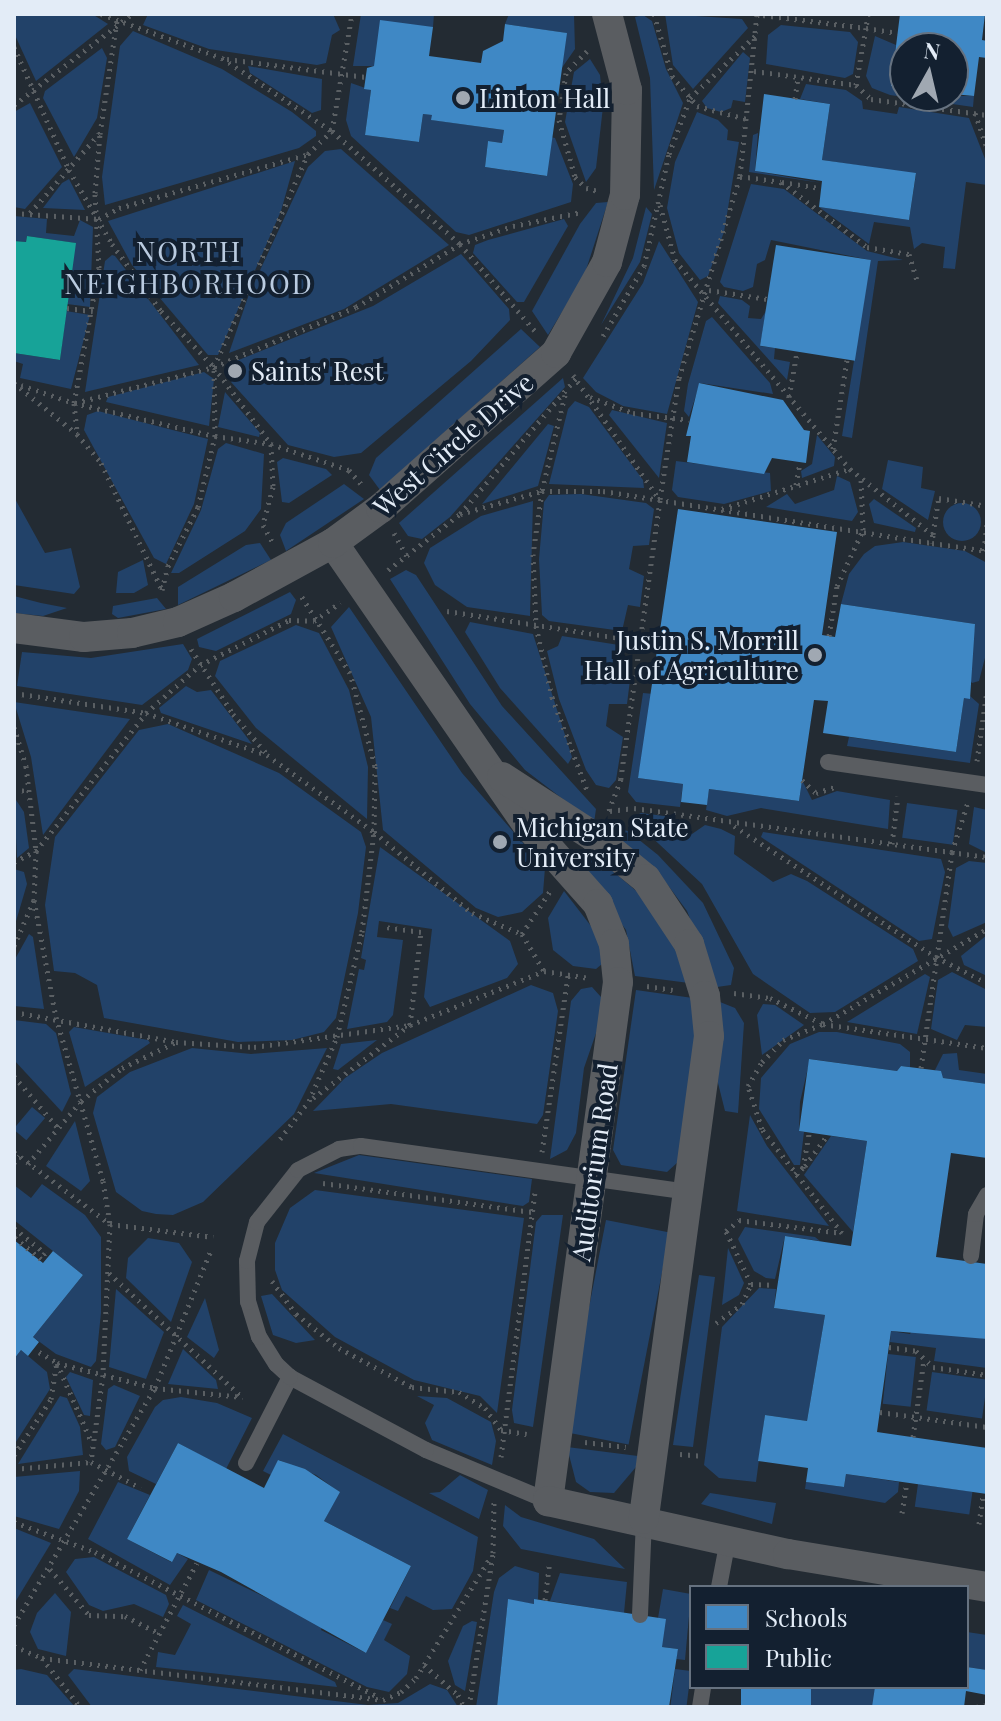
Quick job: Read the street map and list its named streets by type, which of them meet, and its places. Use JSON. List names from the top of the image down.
{
  "streets": {
    "street": ["West Circle Drive", "Auditorium Road"]
  },
  "crossings": [
    ["West Circle Drive", "Auditorium Road"]
  ],
  "districts": ["NORTH NEIGHBORHOOD"],
  "places": [
    "Linton Hall",
    "Saints' Rest",
    "Justin S. Morrill Hall of Agriculture",
    "Michigan State University"
  ],
  "legend": ["Schools", "Public"],
  "north": "top"
}
